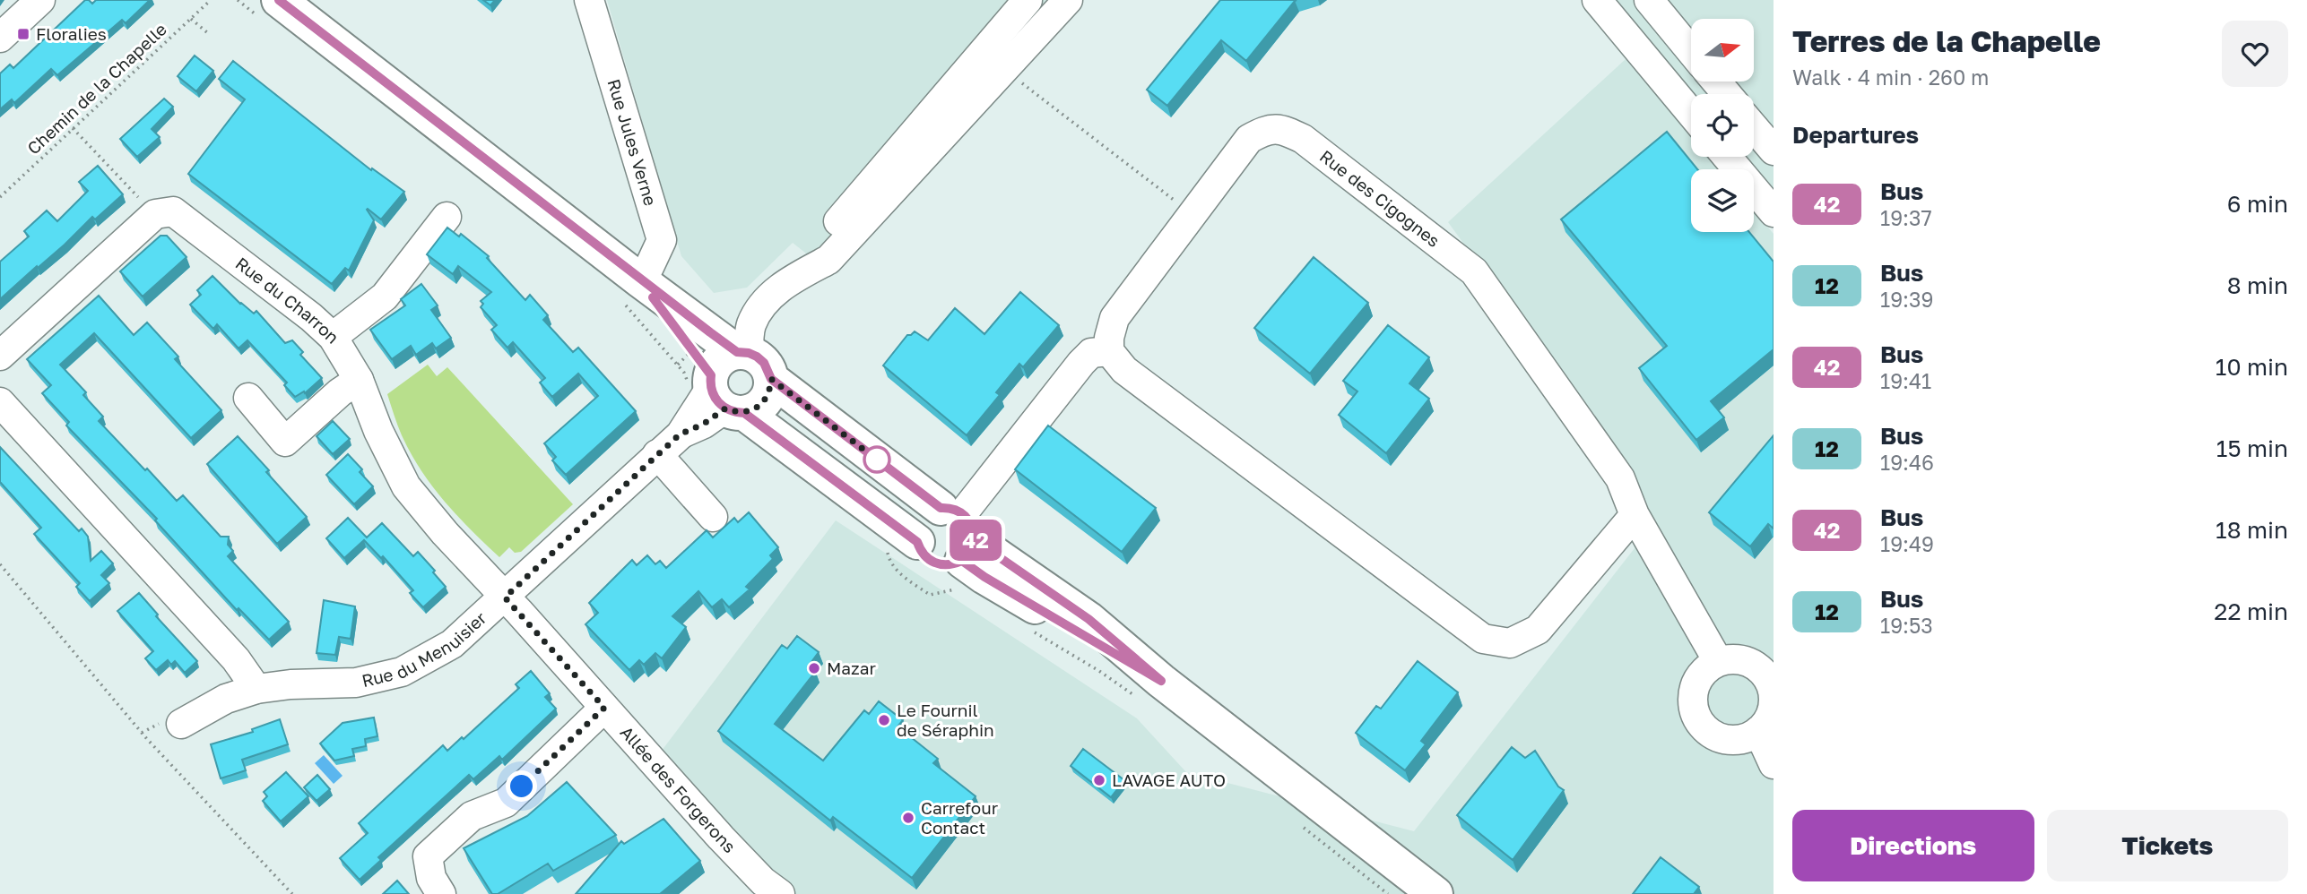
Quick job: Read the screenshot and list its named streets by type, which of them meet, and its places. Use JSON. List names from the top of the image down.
{
  "streets": {
    "street": [
      "Rue Jules Verne",
      "Rue des Cigognes",
      "Rue du Charron",
      "Rue du Menuisier",
      "Allée des Forgerons"
    ],
    "path": ["Chemin de la Chapelle"]
  },
  "crossings": [
    ["Rue du Charron", "Rue du Menuisier"],
    ["Rue du Charron", "Allée des Forgerons"],
    ["Rue du Menuisier", "Allée des Forgerons"]
  ],
  "places": {
    "transit": ["Floralies"],
    "other": [
      "Mazar",
      "Le Fournil de Séraphin",
      "LAVAGE AUTO",
      "Carrefour Contact"
    ]
  },
  "lines": ["bus line 42"],
  "north": "right",
  "page": {
    "on_map": "42",
    "heading": [
      ["Terres de la Chapelle", "Walk · 4 min · 260 m"],
      "Departures"
    ],
    "list": [
      {
        "mark": "42",
        "name": "Bus",
        "note": "19:37",
        "value": "6 min"
      },
      {
        "mark": "12",
        "name": "Bus",
        "note": "19:39",
        "value": "8 min"
      },
      {
        "mark": "42",
        "name": "Bus",
        "note": "19:41",
        "value": "10 min"
      },
      {
        "mark": "12",
        "name": "Bus",
        "note": "19:46",
        "value": "15 min"
      },
      {
        "mark": "42",
        "name": "Bus",
        "note": "19:49",
        "value": "18 min"
      },
      {
        "mark": "12",
        "name": "Bus",
        "note": "19:53",
        "value": "22 min"
      }
    ],
    "buttons": ["Directions", "Tickets"]
  }
}
